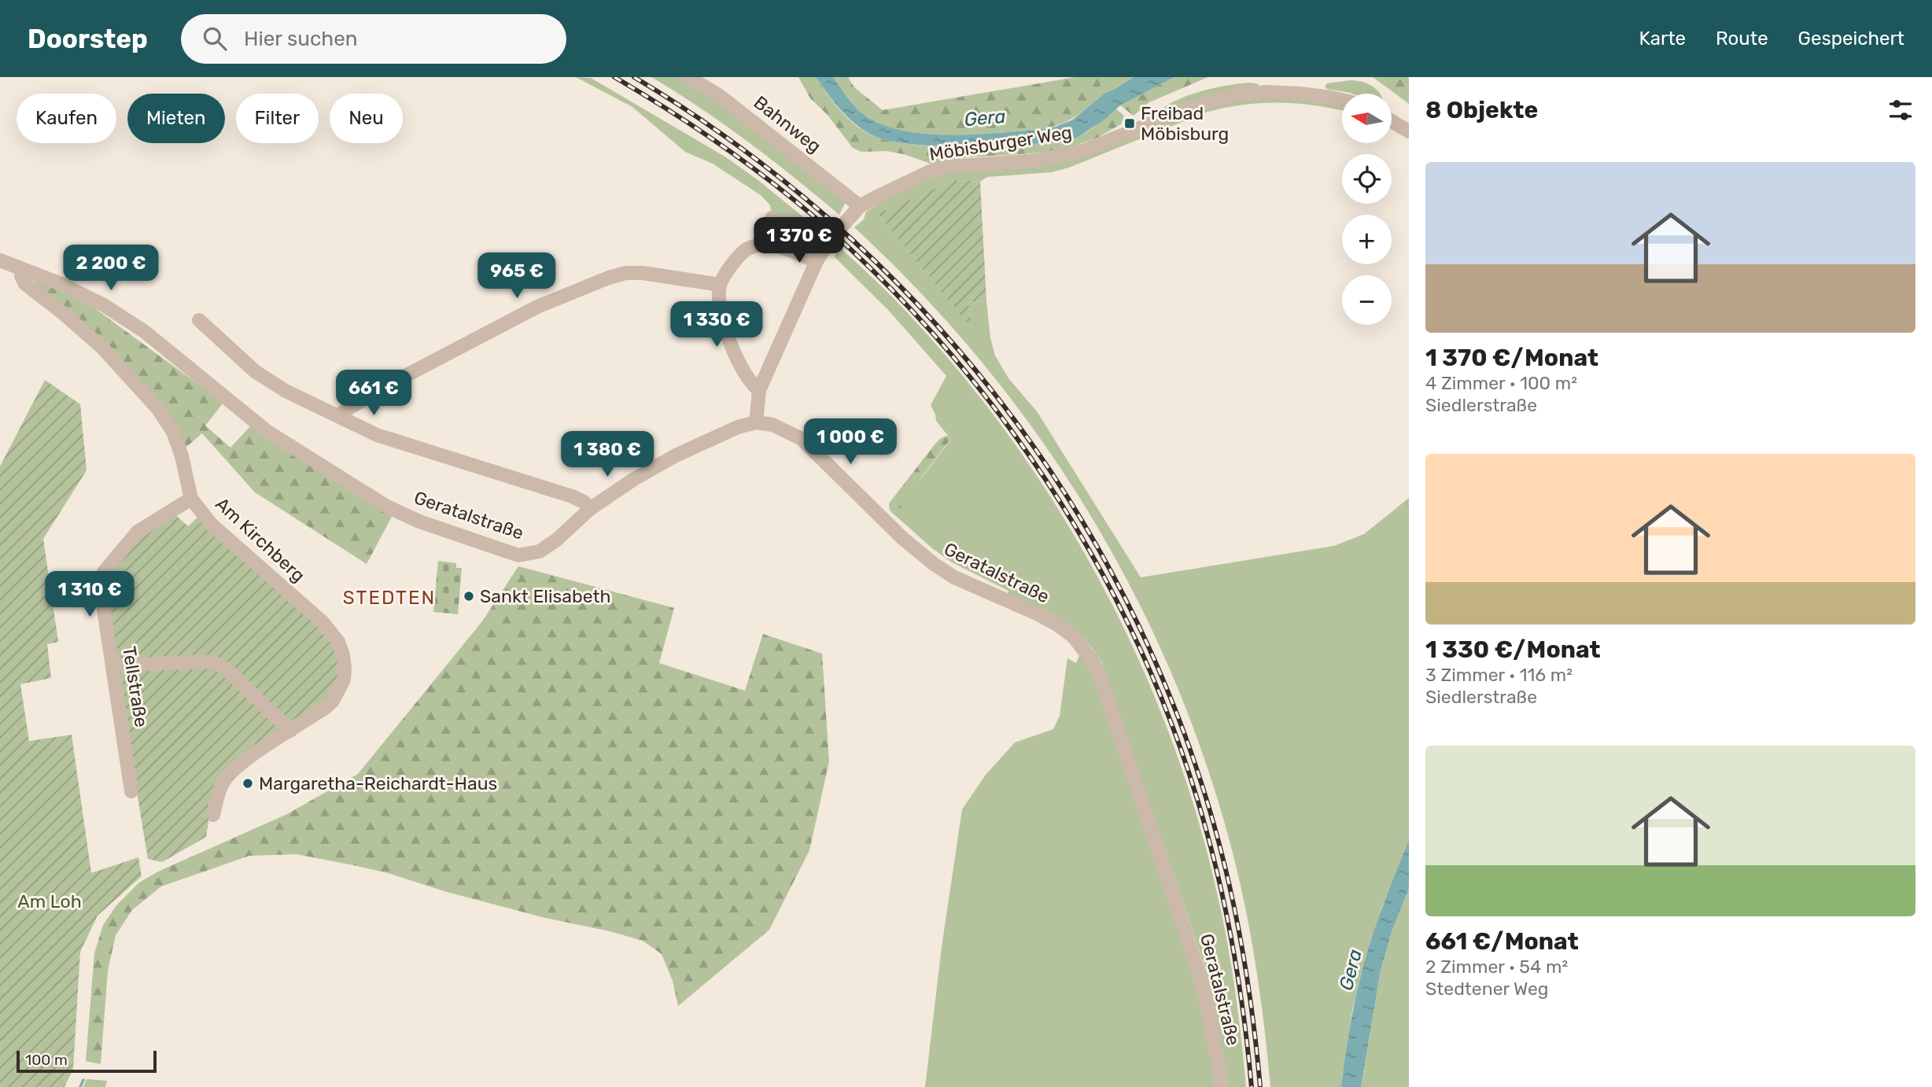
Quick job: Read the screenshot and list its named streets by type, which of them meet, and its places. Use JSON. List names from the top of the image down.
{
  "streets": {
    "street": [
      "Bahnweg",
      "Möbisburger Weg",
      "Geratalstraße",
      "Am Kirchberg",
      "Tellstraße"
    ]
  },
  "crossings": [
    ["Bahnweg", "Möbisburger Weg"],
    ["Möbisburger Weg", "Geratalstraße"],
    ["Geratalstraße", "Am Kirchberg"],
    ["Am Kirchberg", "Tellstraße"]
  ],
  "districts": ["STEDTEN"],
  "water": ["Gera"],
  "parks": ["Am Loh"],
  "places": {
    "transit": ["Freibad Möbisburg"],
    "other": ["Sankt Elisabeth", "Margaretha-Reichardt-Haus"]
  },
  "scale_bar": "100 m",
  "north": "left",
  "page": {
    "header": "Doorstep",
    "search": "Hier suchen",
    "nav": ["Karte", "Route", "Gespeichert"],
    "heading": "8 Objekte",
    "map_buttons": ["+", "−"],
    "chip": [
      "Kaufen",
      "Mieten",
      "Filter",
      "Neu"
    ],
    "list": [
      {
        "name": "1 370 €/Monat",
        "note": "4 Zimmer · 100 m² · Siedlerstraße"
      },
      {
        "name": "1 330 €/Monat",
        "note": "3 Zimmer · 116 m² · Siedlerstraße"
      },
      {
        "name": "661 €/Monat",
        "note": "2 Zimmer · 54 m² · Stedtener Weg"
      }
    ],
    "price": [
      "1 370 €",
      "2 200 €",
      "965 €",
      "1 330 €",
      "661 €",
      "1 000 €",
      "1 380 €",
      "1 310 €"
    ],
    "scale": "100 m"
  }
}
